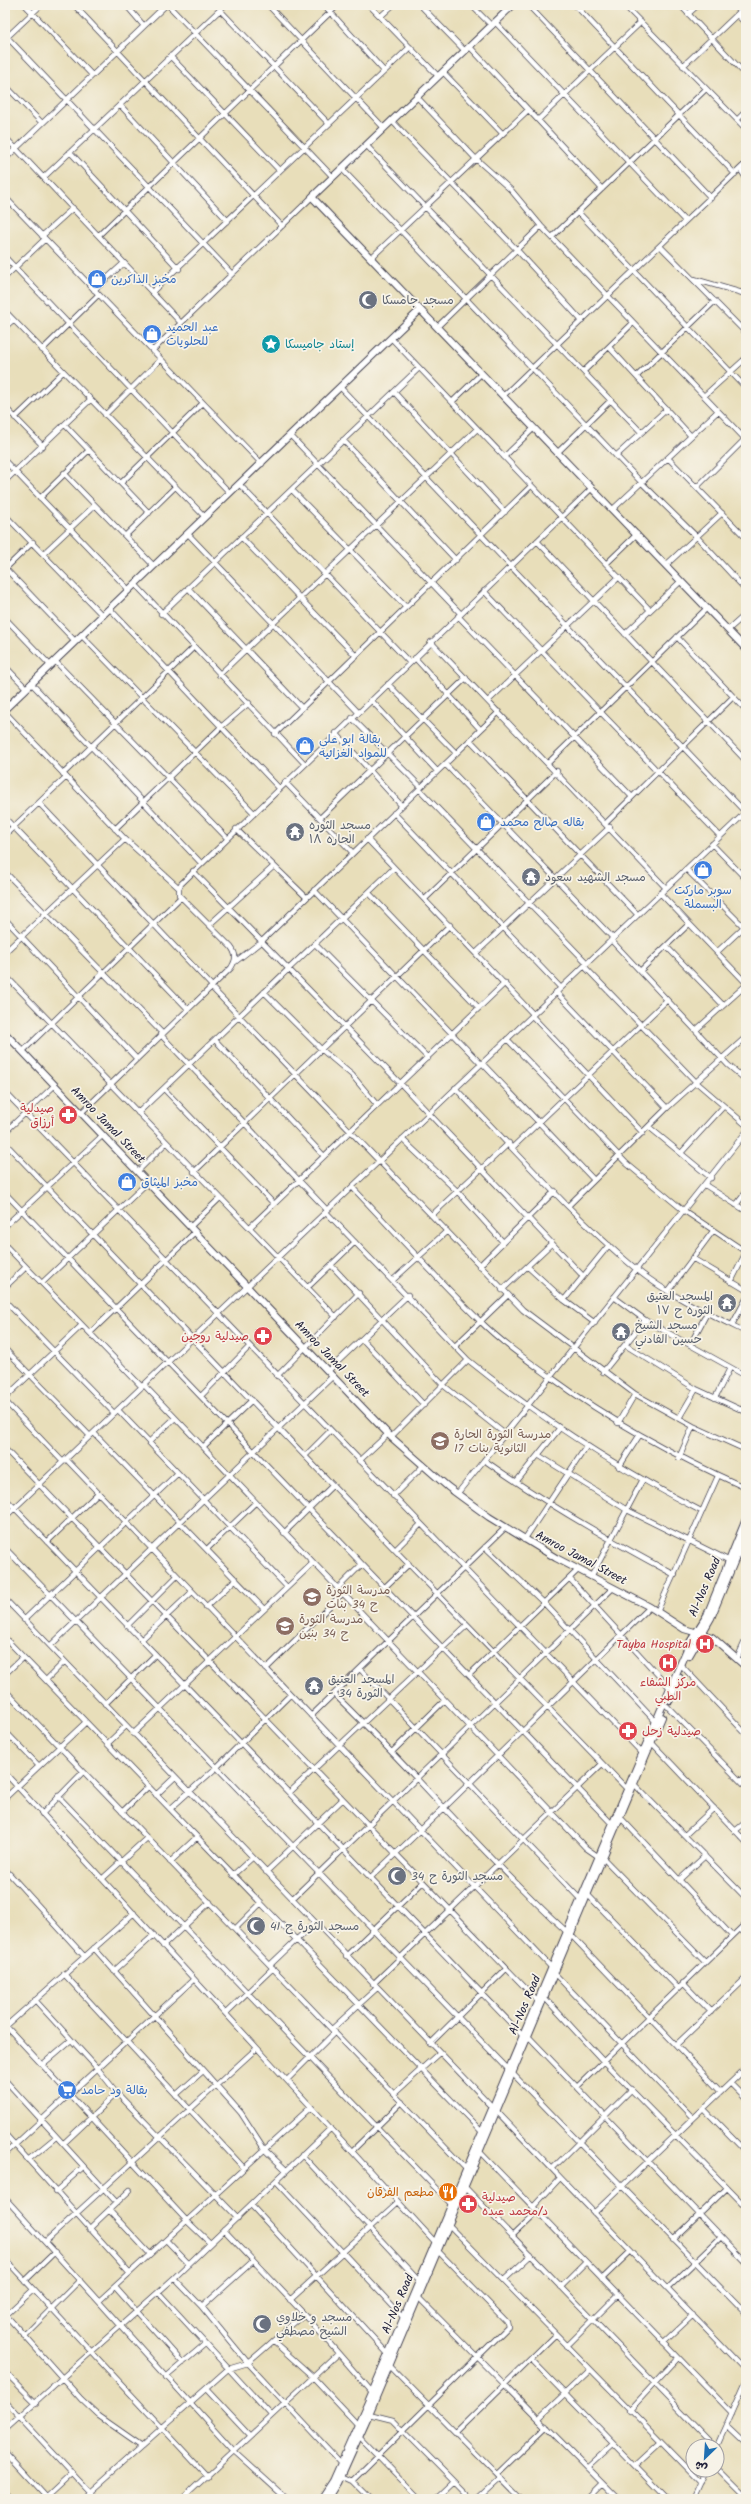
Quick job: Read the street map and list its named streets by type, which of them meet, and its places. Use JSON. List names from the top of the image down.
{
  "streets": {
    "street": ["Amroo Jamal Street", "Al-Nos Road"]
  },
  "crossings": [
    ["Amroo Jamal Street", "Al-Nos Road"]
  ],
  "places": {
    "shop": [
      "مخبز الذاكرين",
      "عبد الحميد للحلويات",
      "بقالة ابو علي للمواد الغزائيه",
      "بقاله صالح محمد",
      "سوبر ماركت البسملة",
      "مخبز الميثاق"
    ],
    "mosque": [
      "مسجد جامسكا",
      "مسجد الثورة ح 34",
      "مسجد الثورة ح 41",
      "مسجد و خلاوي الشيخ مصطفي"
    ],
    "place": ["إستاد جاميسكا"],
    "temple": [
      "مسجد الثوره الحاره ١٨",
      "مسجد الشهيد سعود",
      "المسجد العتيق الثوره ح ١٧",
      "مسجد الشيخ حسين الفادني",
      "المسجد العتيق - الثورة 34"
    ],
    "pharmacy": [
      "صيدلية أرزاق",
      "صيدلية روجين",
      "صيدلية زحل",
      "صيدلية د/محمد عبده"
    ],
    "school or university": ["مدرسة الثورة الحارة 17 الثانوية بنات", "مدرسة الثورة ح 34 بنات", "مدرسة الثورة ح 34 بنين"],
    "hospital": ["Tayba Hospital", "مركز الشفاء الطبي"],
    "supermarket": ["بقالة ود حامد"],
    "restaurant": ["مطعم الفرقان"]
  },
  "north": "bottom left"
}
